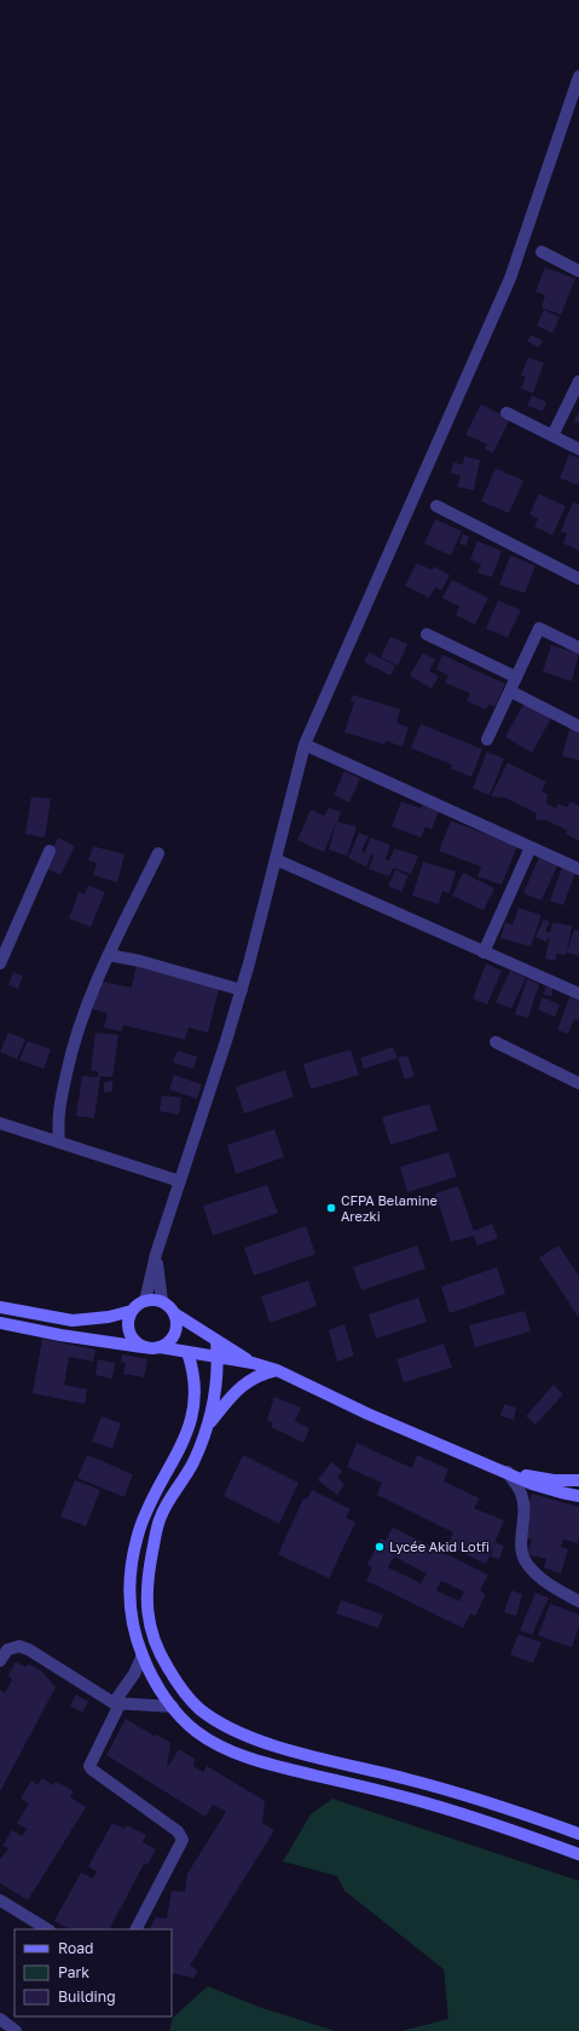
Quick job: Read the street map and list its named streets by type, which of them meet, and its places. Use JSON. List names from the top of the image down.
{
  "places": ["CFPA Belamine Arezki", "Lycée Akid Lotfi"],
  "legend": ["Road", "Park", "Building"]
}
